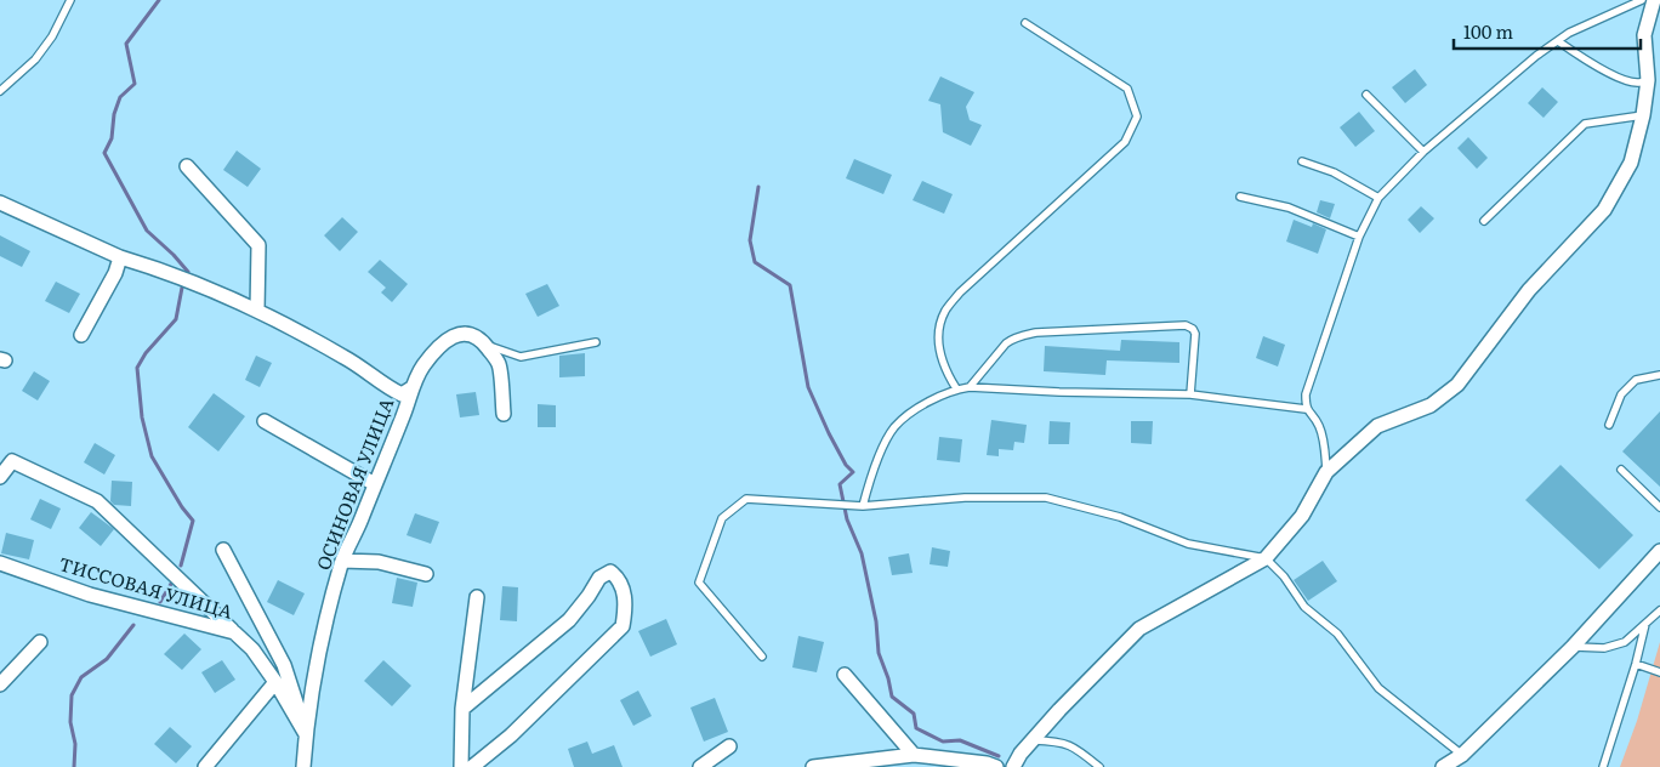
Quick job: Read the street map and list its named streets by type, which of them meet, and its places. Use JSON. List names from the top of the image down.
{
  "streets": {
    "street": ["ОСИНОВАЯ УЛИЦА", "ТИССОВАЯ УЛИЦА"]
  },
  "crossings": [
    ["ОСИНОВАЯ УЛИЦА", "ТИССОВАЯ УЛИЦА"]
  ],
  "scale_bar": "100 m"
}
